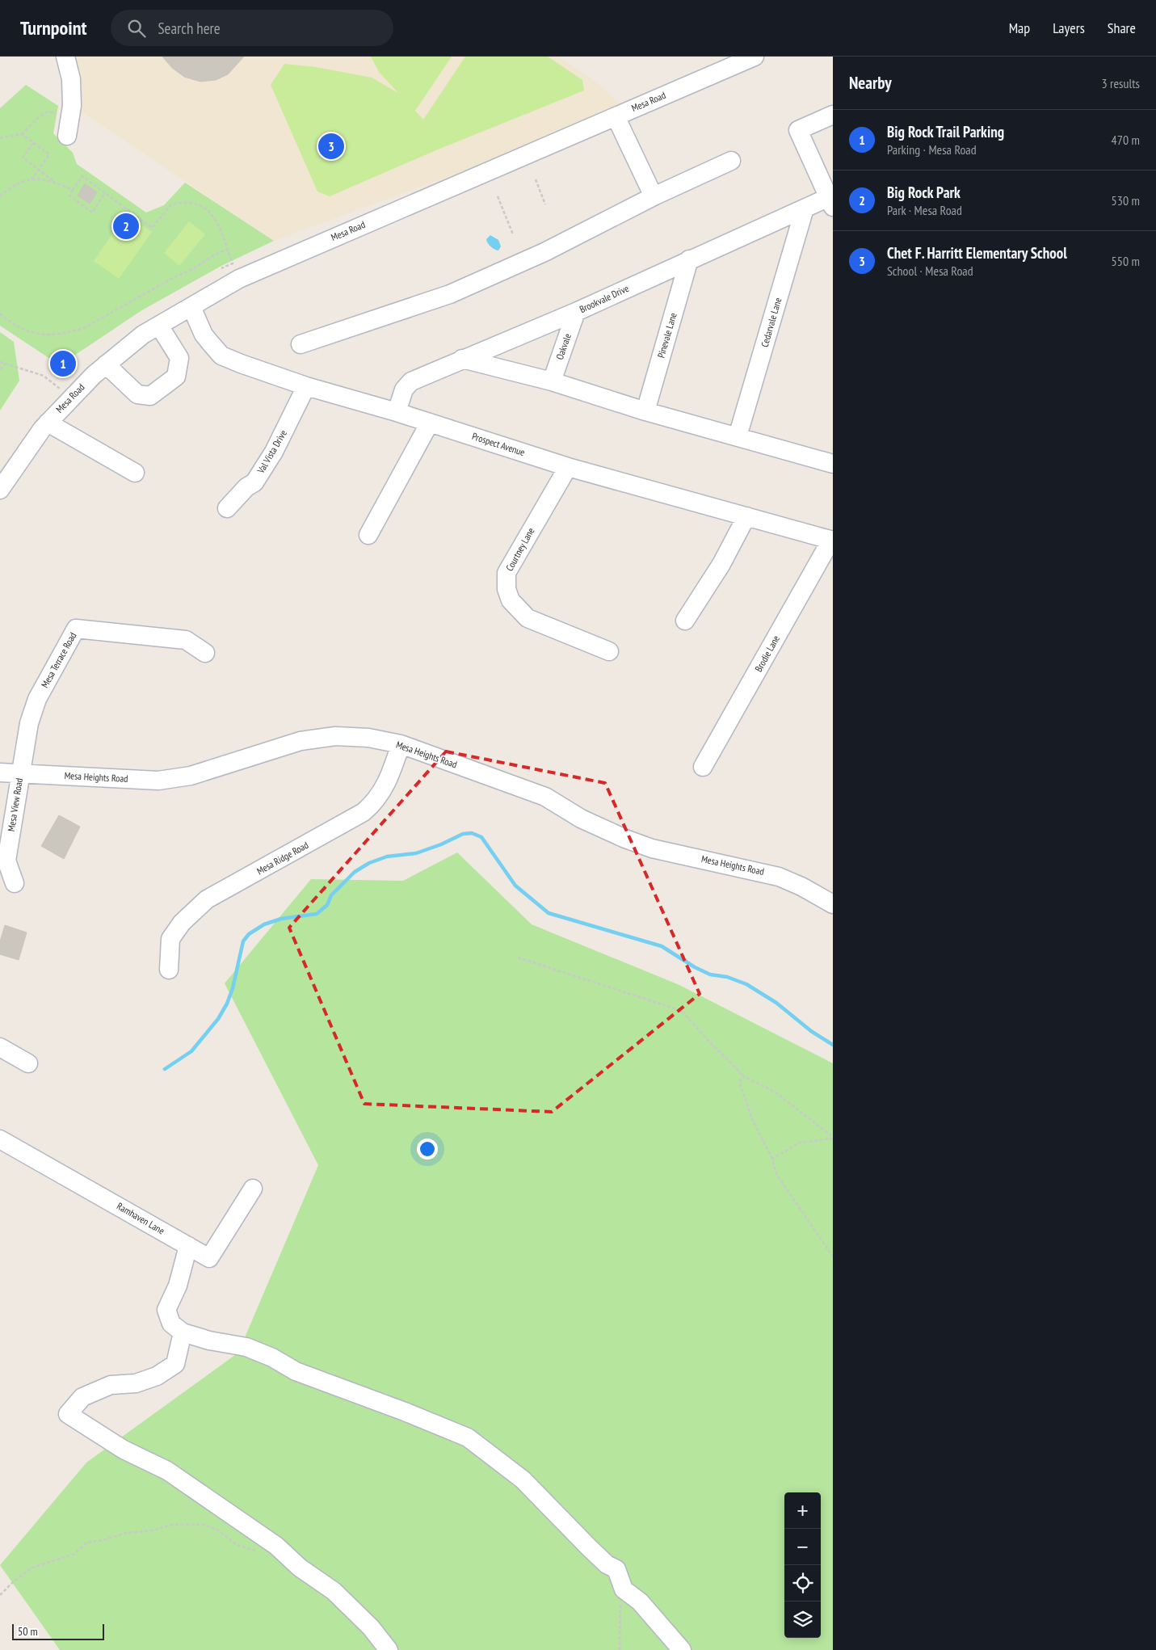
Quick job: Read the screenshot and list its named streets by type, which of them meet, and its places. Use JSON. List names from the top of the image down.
{
  "streets": {
    "street": [
      "Mesa Road",
      "Brookvale Drive",
      "Cedarvale Lane",
      "Pinevale Lane",
      "Oakvale",
      "Prospect Avenue",
      "Val Vista Drive",
      "Courtney Lane",
      "Brodie Lane",
      "Mesa Terrace Road",
      "Mesa Heights Road",
      "Mesa View Road",
      "Mesa Ridge Road",
      "Ramhaven Lane"
    ]
  },
  "crossings": [
    ["Mesa Road", "Prospect Avenue"],
    ["Brookvale Drive", "Cedarvale Lane"],
    ["Brookvale Drive", "Pinevale Lane"],
    ["Brookvale Drive", "Oakvale"],
    ["Brookvale Drive", "Prospect Avenue"],
    ["Prospect Avenue", "Val Vista Drive"],
    ["Prospect Avenue", "Courtney Lane"],
    ["Prospect Avenue", "Brodie Lane"],
    ["Mesa Terrace Road", "Mesa Heights Road"],
    ["Mesa Terrace Road", "Mesa View Road"],
    ["Mesa Heights Road", "Mesa View Road"],
    ["Mesa Heights Road", "Mesa Ridge Road"]
  ],
  "scale_bar": "50 m",
  "page": {
    "header": "Turnpoint",
    "search": "Search here",
    "nav": ["Map", "Layers", "Share"],
    "heading": ["Nearby", "3 results"],
    "list": [
      {
        "mark": "1",
        "name": "Big Rock Trail Parking",
        "note": "Parking · Mesa Road",
        "value": "470 m"
      },
      {
        "mark": "2",
        "name": "Big Rock Park",
        "note": "Park · Mesa Road",
        "value": "530 m"
      },
      {
        "mark": "3",
        "name": "Chet F. Harritt Elementary School",
        "note": "School · Mesa Road",
        "value": "550 m"
      }
    ],
    "pins": ["3", "2", "1"],
    "map_buttons": ["+", "−"],
    "scale": "50 m"
  }
}
